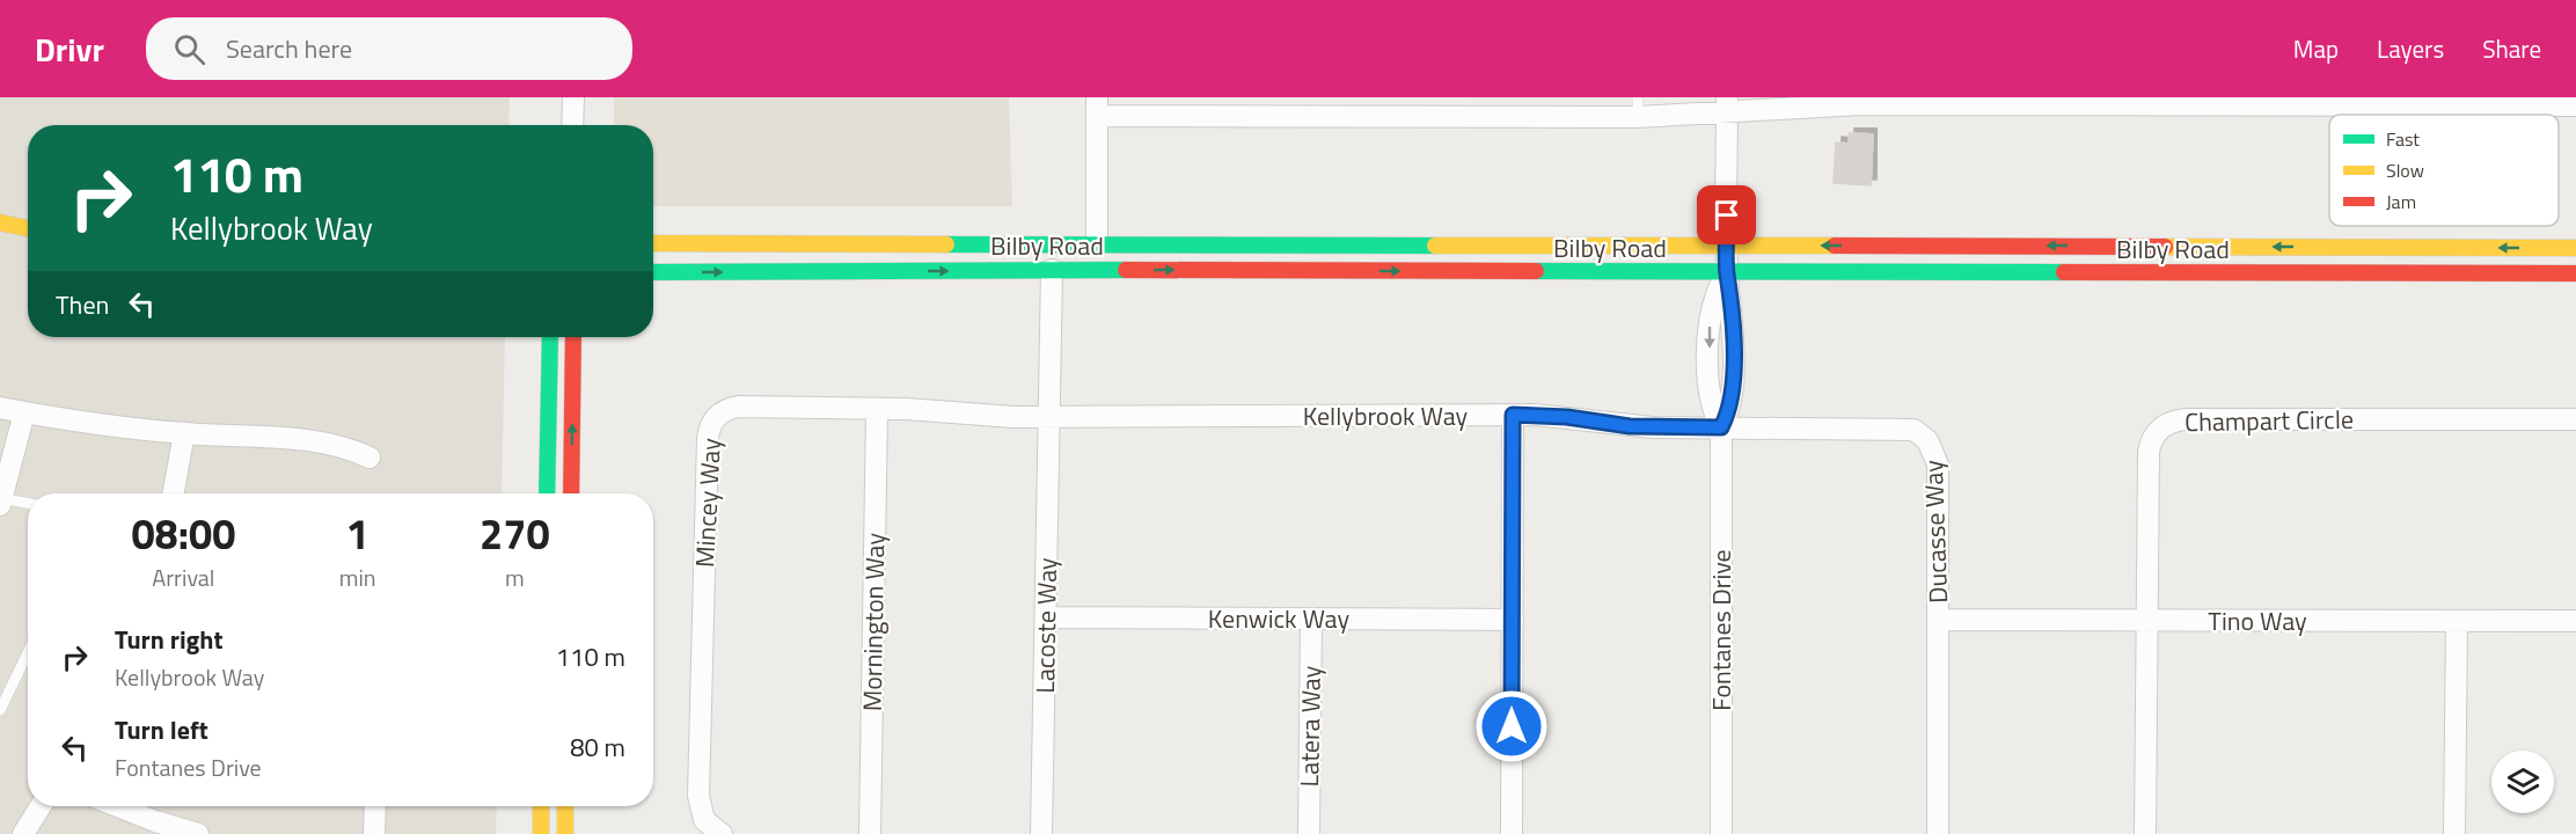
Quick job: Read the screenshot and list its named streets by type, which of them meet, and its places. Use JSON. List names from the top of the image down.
{
  "streets": {
    "main road": ["Bilby Road"],
    "street": [
      "Kellybrook Way",
      "Champart Circle",
      "Mincey Way",
      "Ducasse Way",
      "Kenwick Way",
      "Tino Way",
      "Mornington Way",
      "Lacoste Way",
      "Fontanes Drive",
      "Latera Way"
    ]
  },
  "crossings": [
    ["Bilby Road", "Lacoste Way"],
    ["Bilby Road", "Fontanes Drive"],
    ["Kellybrook Way", "Mincey Way"],
    ["Kellybrook Way", "Ducasse Way"],
    ["Kellybrook Way", "Lacoste Way"],
    ["Kellybrook Way", "Fontanes Drive"],
    ["Champart Circle", "Tino Way"],
    ["Mincey Way", "Mornington Way"],
    ["Mincey Way", "Lacoste Way"],
    ["Ducasse Way", "Tino Way"],
    ["Ducasse Way", "Fontanes Drive"],
    ["Kenwick Way", "Lacoste Way"],
    ["Kenwick Way", "Latera Way"]
  ],
  "legend": ["Fast", "Slow", "Jam"],
  "page": {
    "header": "Drivr",
    "search": "Search here",
    "nav": ["Map", "Layers", "Share"],
    "turn": ["110 m", "Kellybrook Way"],
    "then": "Then",
    "eta": [
      "08:00",
      "Arrival",
      "1",
      "min",
      "270",
      "m"
    ],
    "list": [
      {
        "name": "Turn right",
        "note": "Kellybrook Way",
        "value": "110 m"
      },
      {
        "name": "Turn left",
        "note": "Fontanes Drive",
        "value": "80 m"
      }
    ]
  }
}
